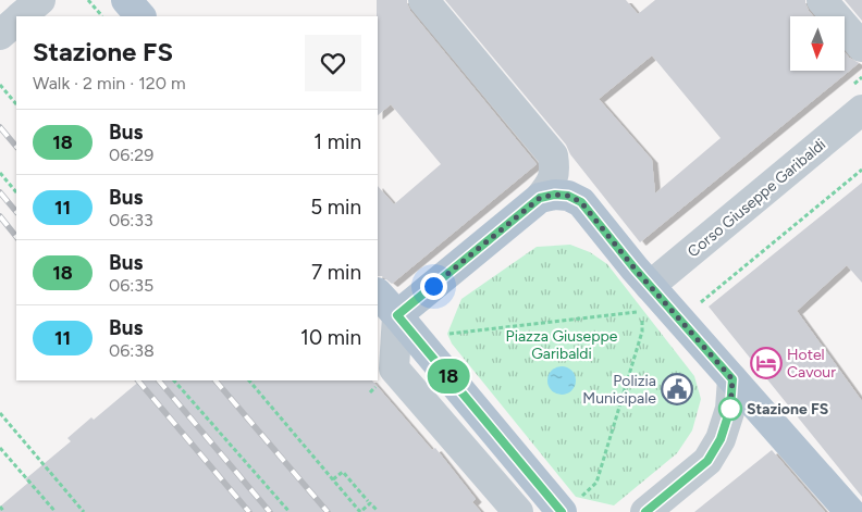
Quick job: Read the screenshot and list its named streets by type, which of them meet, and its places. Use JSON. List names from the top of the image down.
{
  "streets": {
    "street": ["Corso Giuseppe Garibaldi"]
  },
  "parks": ["Piazza Giuseppe Garibaldi"],
  "places": {
    "hotel": ["Hotel Cavour"],
    "public building": ["Polizia Municipale"],
    "other": ["Stazione FS"]
  },
  "lines": ["bus line 18"],
  "north": "bottom",
  "page": {
    "on_map": "18",
    "heading": ["Stazione FS", "Walk · 2 min · 120 m"],
    "list": [
      {
        "mark": "18",
        "name": "Bus",
        "note": "06:29",
        "value": "1 min"
      },
      {
        "mark": "11",
        "name": "Bus",
        "note": "06:33",
        "value": "5 min"
      },
      {
        "mark": "18",
        "name": "Bus",
        "note": "06:35",
        "value": "7 min"
      },
      {
        "mark": "11",
        "name": "Bus",
        "note": "06:38",
        "value": "10 min"
      }
    ]
  }
}
